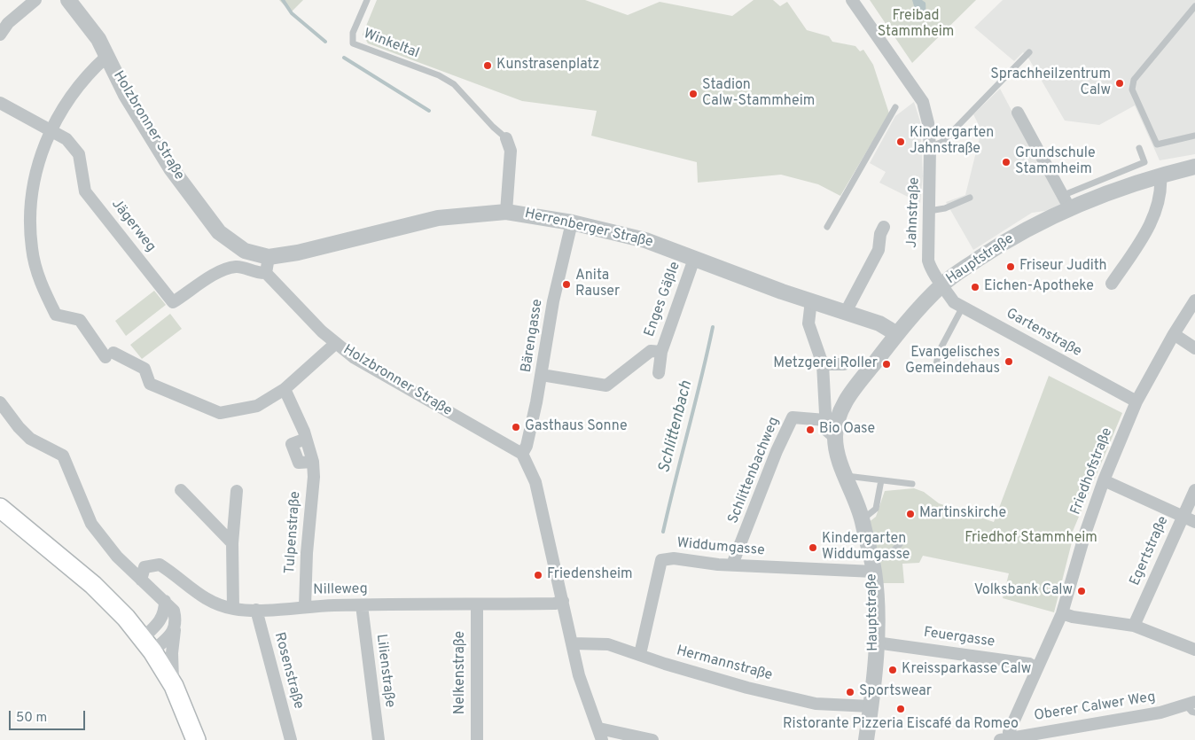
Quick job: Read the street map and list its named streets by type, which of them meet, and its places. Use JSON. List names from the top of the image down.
{
  "streets": {
    "street": [
      "Holzbronner Straße",
      "Jahnstraße",
      "Jägerweg",
      "Herrenberger Straße",
      "Hauptstraße",
      "Enges Gäßle",
      "Gartenstraße",
      "Bärengasse",
      "Schlittenbachweg",
      "Friedhofstraße",
      "Tulpenstraße",
      "Widdumgasse",
      "Egertstraße",
      "Nilleweg",
      "Feuergasse",
      "Hermannstraße",
      "Rosenstraße",
      "Lilienstraße",
      "Nelkenstraße",
      "Oberer Calwer Weg"
    ],
    "lane": ["Winkeltal"]
  },
  "crossings": [
    ["Holzbronner Straße", "Jägerweg"],
    ["Holzbronner Straße", "Herrenberger Straße"],
    ["Holzbronner Straße", "Bärengasse"],
    ["Jahnstraße", "Hauptstraße"],
    ["Jahnstraße", "Gartenstraße"],
    ["Herrenberger Straße", "Hauptstraße"],
    ["Herrenberger Straße", "Enges Gäßle"],
    ["Herrenberger Straße", "Bärengasse"],
    ["Hauptstraße", "Gartenstraße"],
    ["Hauptstraße", "Schlittenbachweg"],
    ["Hauptstraße", "Widdumgasse"],
    ["Hauptstraße", "Feuergasse"],
    ["Hauptstraße", "Hermannstraße"],
    ["Enges Gäßle", "Bärengasse"],
    ["Gartenstraße", "Friedhofstraße"],
    ["Schlittenbachweg", "Widdumgasse"],
    ["Friedhofstraße", "Feuergasse"],
    ["Friedhofstraße", "Oberer Calwer Weg"],
    ["Tulpenstraße", "Nilleweg"],
    ["Widdumgasse", "Hermannstraße"],
    ["Nilleweg", "Rosenstraße"],
    ["Nilleweg", "Lilienstraße"],
    ["Nilleweg", "Nelkenstraße"]
  ],
  "water": ["Schlittenbach"],
  "parks": ["Freibad Stammheim", "Friedhof Stammheim"],
  "places": [
    "Kunstrasenplatz",
    "Sprachheilzentrum Calw",
    "Stadion Calw-Stammheim",
    "Kindergarten Jahnstraße",
    "Grundschule Stammheim",
    "Friseur Judith",
    "Anita Rauser",
    "Eichen-Apotheke",
    "Evangelisches Gemeindehaus",
    "Metzgerei Roller",
    "Gasthaus Sonne",
    "Bio Oase",
    "Martinskirche",
    "Kindergarten Widdumgasse",
    "Friedensheim",
    "Volksbank Calw",
    "Kreissparkasse Calw",
    "Sportswear",
    "Ristorante Pizzeria Eiscafé da Romeo"
  ],
  "scale_bar": "50 m"
}
